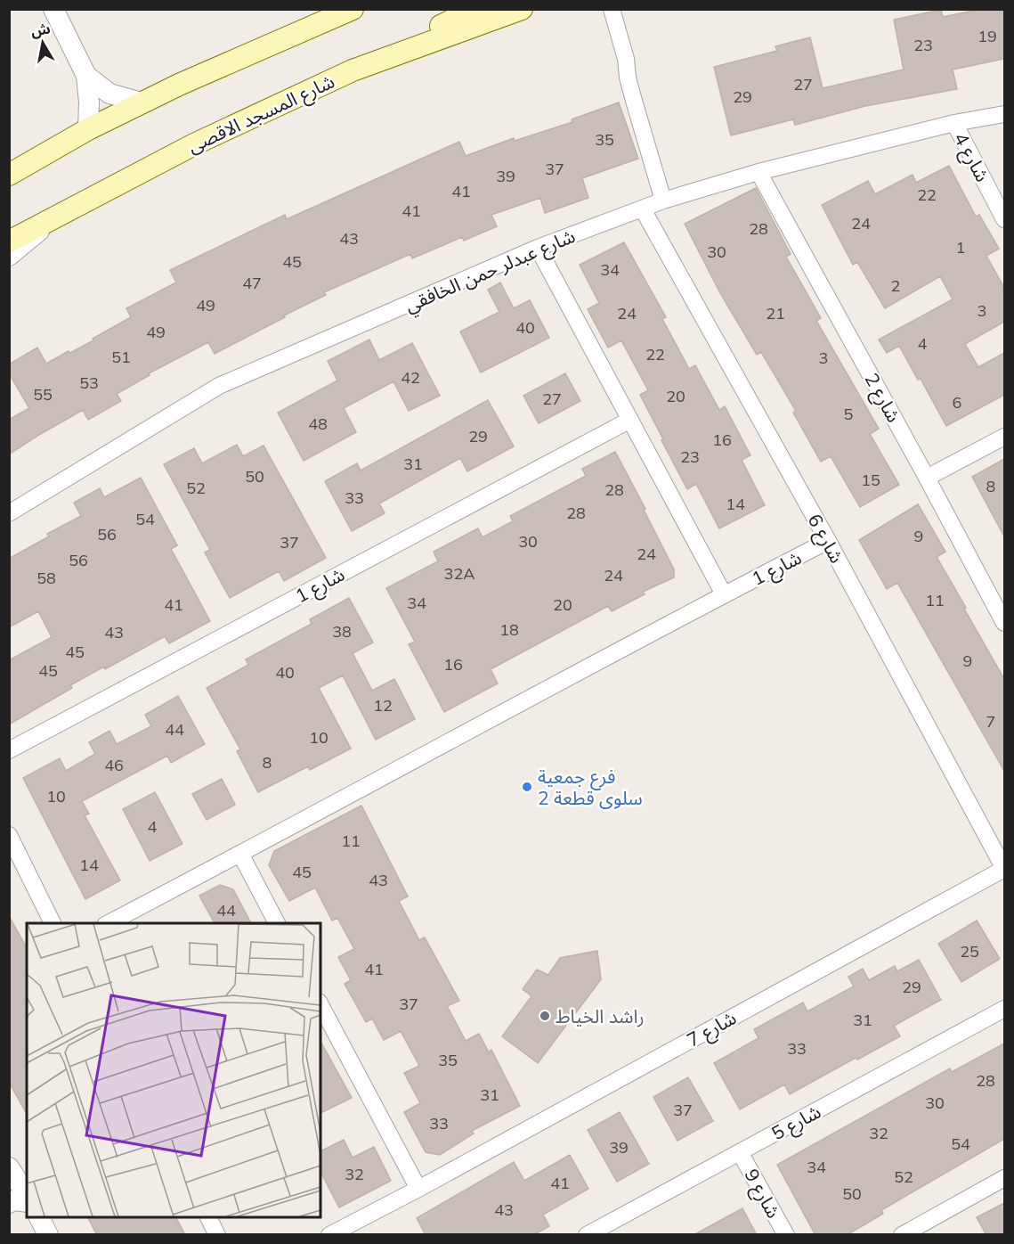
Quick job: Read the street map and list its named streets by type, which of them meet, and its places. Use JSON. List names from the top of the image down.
{
  "streets": {
    "main road": ["شارع المسجد الاقصى"],
    "street": [
      "شارع 4",
      "شارع عبدلر حمن الخافقي",
      "شارع 2",
      "شارع 6",
      "شارع 1",
      "شارع 7",
      "شارع 5",
      "شارع 9"
    ]
  },
  "crossings": [
    ["شارع 4", "شارع عبدلر حمن الخافقي"],
    ["شارع عبدلر حمن الخافقي", "شارع 2"],
    ["شارع عبدلر حمن الخافقي", "شارع 6"],
    ["شارع 6", "شارع 1"],
    ["شارع 6", "شارع 7"],
    ["شارع 5", "شارع 9"]
  ],
  "places": ["فرع جمعية سلوى قطعة 2", "راشد الخياط"],
  "house_numbers": [
    "19",
    "23",
    "27",
    "29",
    "35",
    "37",
    "39",
    "41",
    "22",
    "41",
    "24",
    "28",
    "43",
    "1",
    "30",
    "45",
    "34",
    "47",
    "2",
    "49",
    "3",
    "24",
    "21",
    "40",
    "49",
    "4",
    "22",
    "51",
    "3",
    "42",
    "53",
    "55",
    "20",
    "27",
    "6",
    "5",
    "48",
    "29",
    "16",
    "23",
    "31",
    "50",
    "15",
    "8",
    "52",
    "28",
    "33",
    "14",
    "28",
    "54",
    "56",
    "9",
    "30",
    "37",
    "24",
    "56",
    "32A",
    "24",
    "58",
    "11",
    "34",
    "41",
    "20",
    "18",
    "38",
    "43",
    "45",
    "9",
    "16",
    "45",
    "40",
    "12",
    "7",
    "44",
    "10",
    "8",
    "46",
    "10",
    "4",
    "11",
    "14",
    "45",
    "43",
    "44",
    "25",
    "41",
    "29",
    "37",
    "31",
    "33",
    "35",
    "28",
    "31",
    "30",
    "37",
    "33",
    "32",
    "54",
    "39",
    "34",
    "32",
    "52",
    "41",
    "50",
    "43"
  ],
  "north": "top"
}
